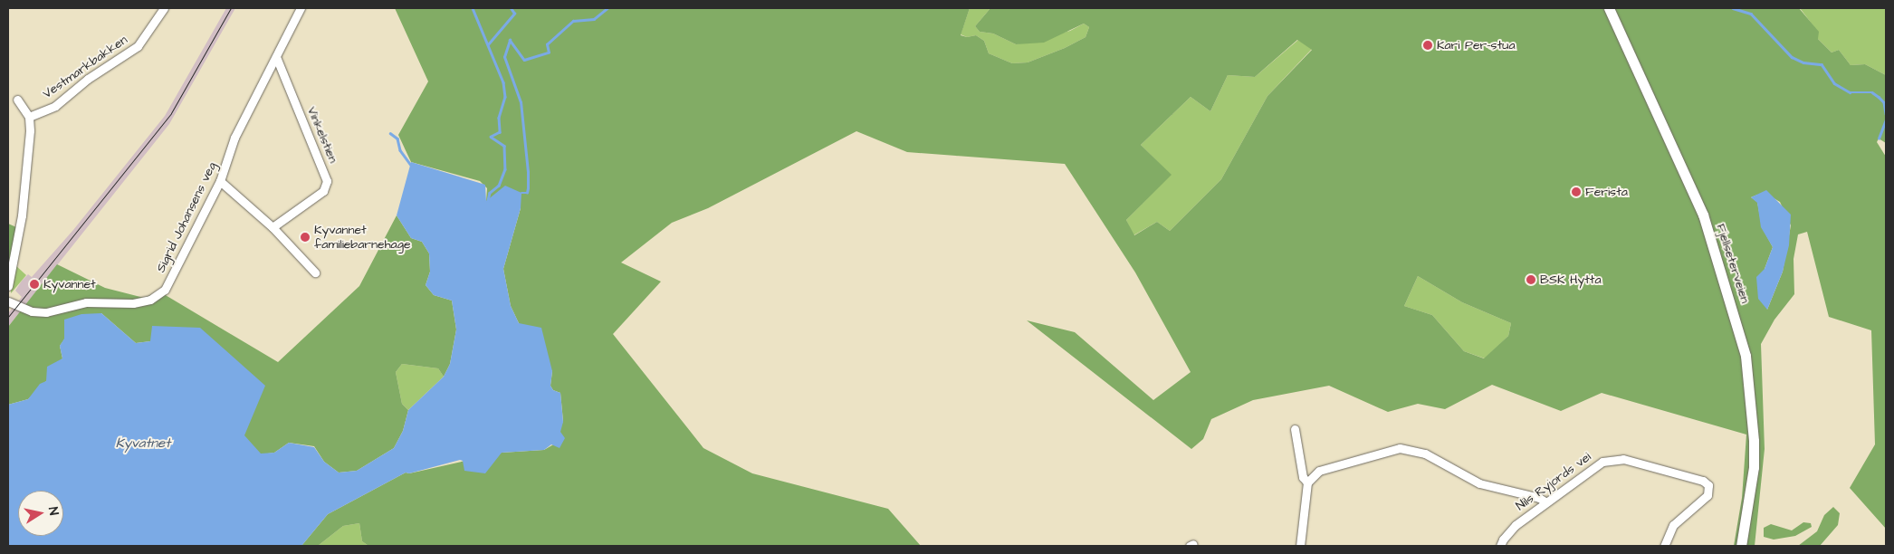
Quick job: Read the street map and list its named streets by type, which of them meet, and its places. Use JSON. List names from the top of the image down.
{
  "streets": {
    "street": [
      "Vestmarkbakken",
      "Vinkelstien",
      "Sigrid Johansens veg",
      "Fjellseterveien",
      "Nils Ryjords vei"
    ]
  },
  "crossings": [
    ["Vinkelstien", "Sigrid Johansens veg"]
  ],
  "water": ["Kyvatnet"],
  "places": [
    "Kari Per-stua",
    "Ferista",
    "Kyvannet familiebarnehage",
    "BSK Hytta",
    "Kyvannet"
  ],
  "north": "right"
}
